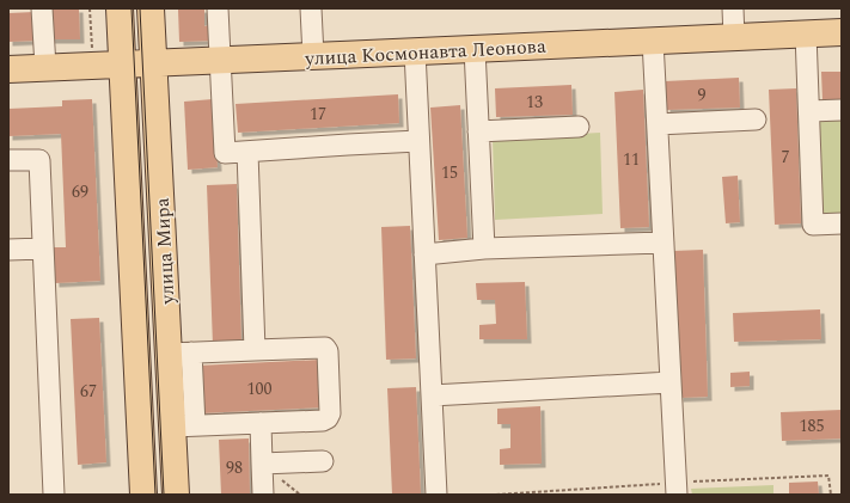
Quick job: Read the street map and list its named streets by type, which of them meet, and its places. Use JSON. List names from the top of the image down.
{
  "streets": {
    "main road": ["улица Космонавта Леонова", "улица Мира"]
  },
  "crossings": [
    ["улица Космонавта Леонова", "улица Мира"]
  ],
  "house_numbers": [
    "9",
    "13",
    "17",
    "7",
    "11",
    "15",
    "69",
    "100",
    "67",
    "185",
    "98"
  ]
}
